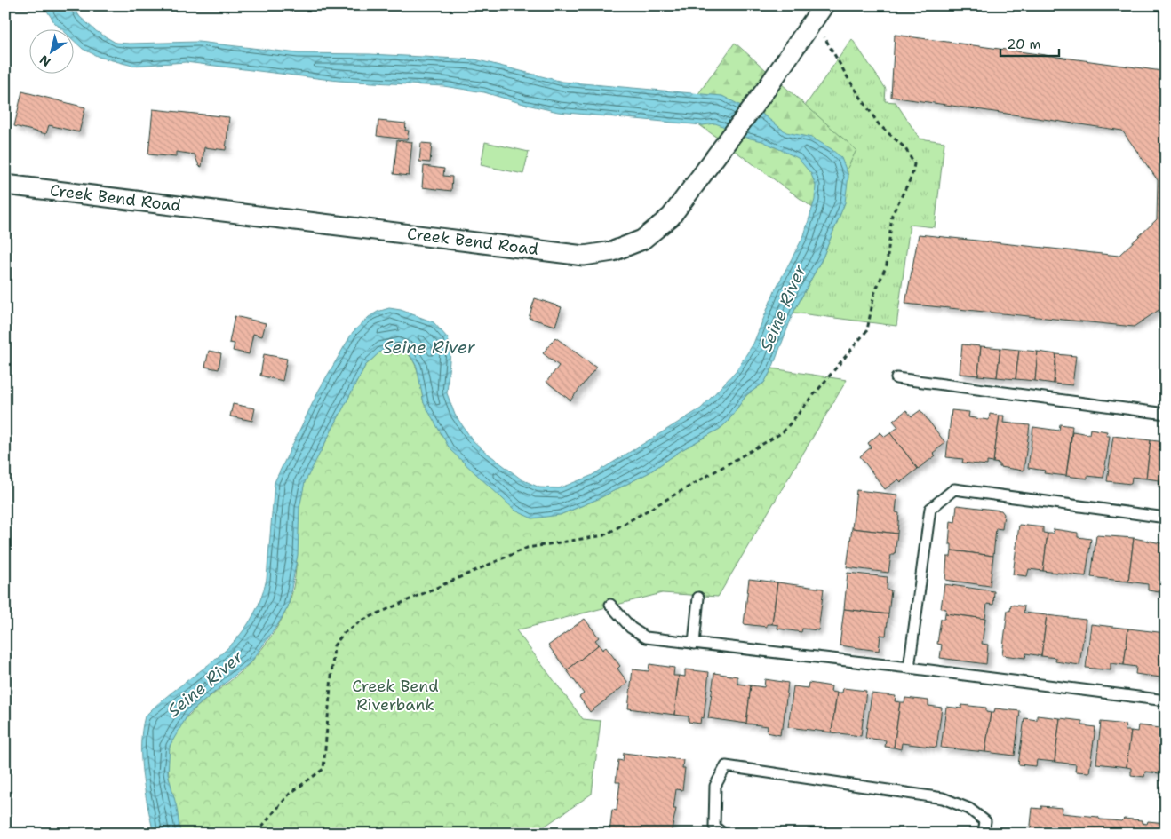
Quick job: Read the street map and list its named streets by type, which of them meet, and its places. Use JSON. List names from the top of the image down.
{
  "streets": {
    "street": ["Creek Bend Road"]
  },
  "water": ["Seine River"],
  "parks": ["Creek Bend Riverbank"],
  "scale_bar": "20 m",
  "north": "bottom left"
}
